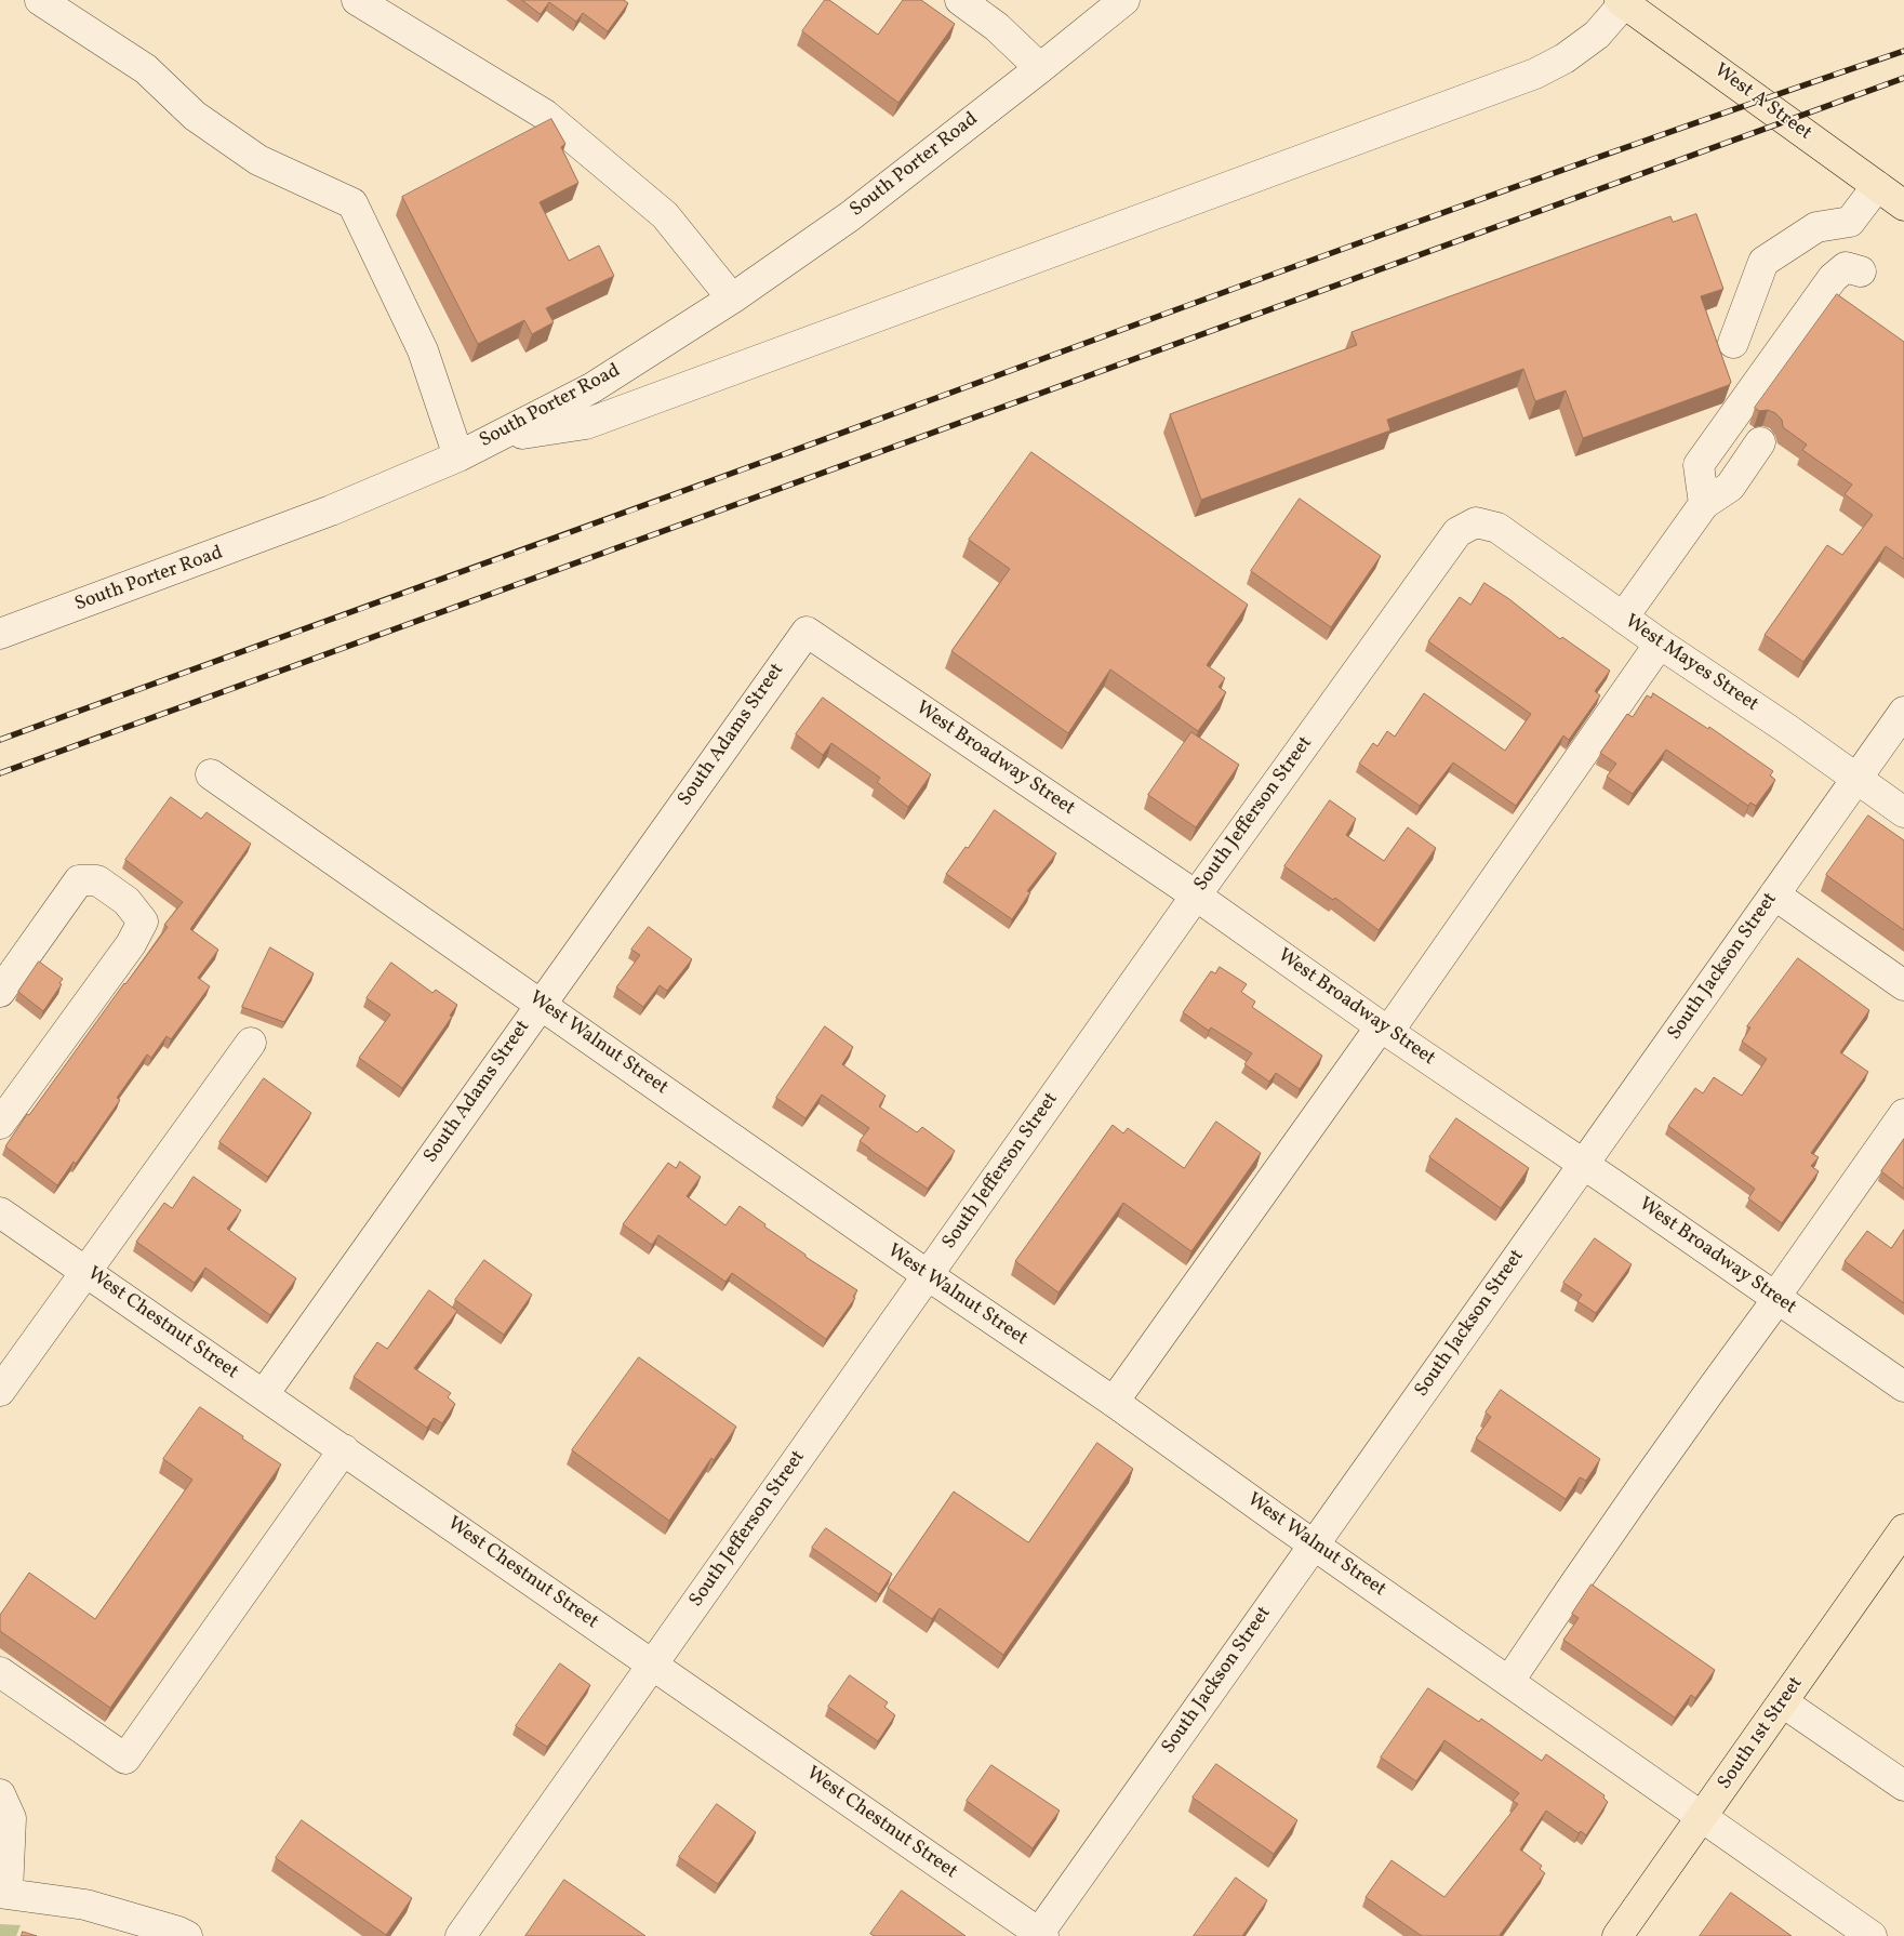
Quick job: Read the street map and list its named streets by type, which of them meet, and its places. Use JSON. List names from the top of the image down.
{
  "streets": {
    "main road": ["West A Street", "South 1st Street"],
    "street": [
      "South Porter Road",
      "West Mayes Street",
      "South Adams Street",
      "West Broadway Street",
      "South Jefferson Street",
      "South Jackson Street",
      "West Walnut Street",
      "West Chestnut Street"
    ]
  },
  "crossings": [
    ["West Mayes Street", "South Jefferson Street"],
    ["West Mayes Street", "South Jackson Street"],
    ["South Adams Street", "West Broadway Street"],
    ["South Adams Street", "West Walnut Street"],
    ["South Adams Street", "West Chestnut Street"],
    ["West Broadway Street", "South Jefferson Street"],
    ["West Broadway Street", "South Jackson Street"],
    ["South Jefferson Street", "West Walnut Street"],
    ["South Jefferson Street", "West Chestnut Street"],
    ["South Jackson Street", "West Walnut Street"],
    ["South Jackson Street", "West Chestnut Street"],
    ["West Walnut Street", "South 1st Street"]
  ]
}
